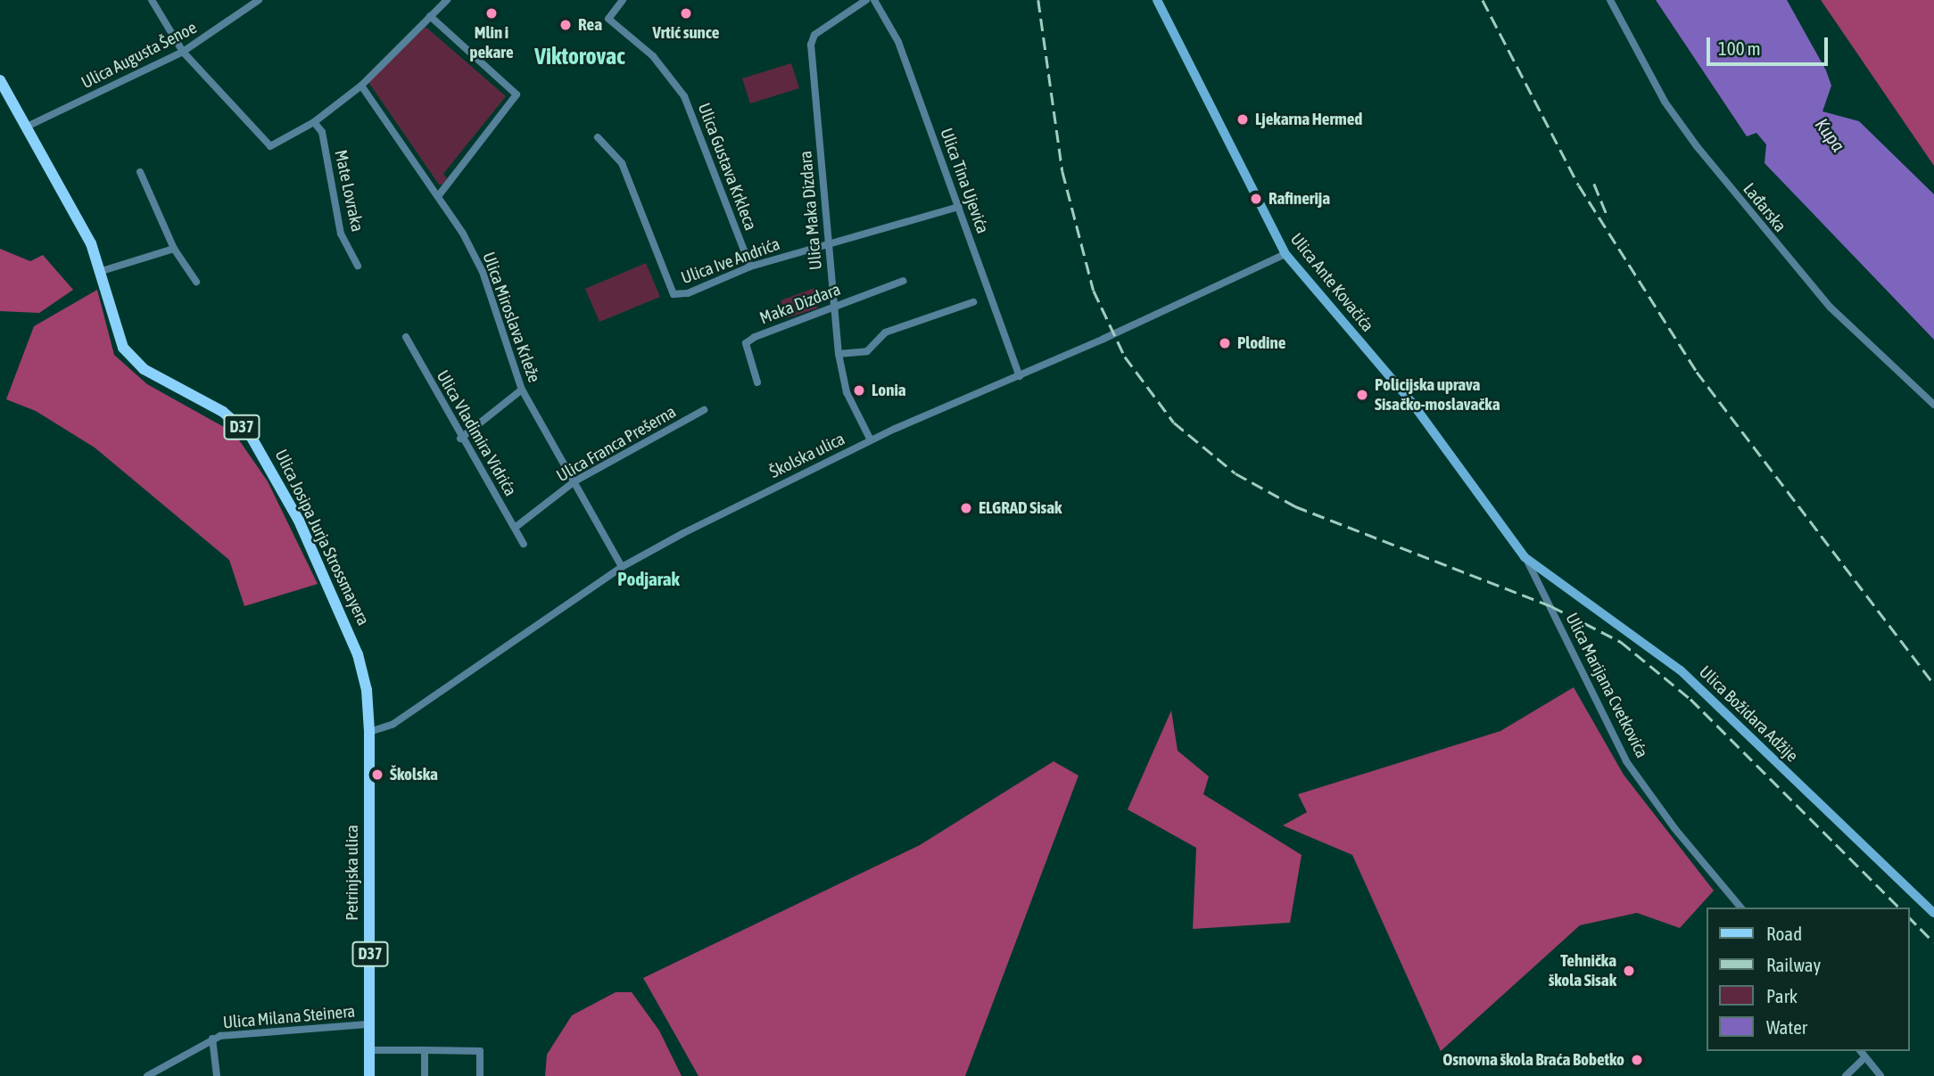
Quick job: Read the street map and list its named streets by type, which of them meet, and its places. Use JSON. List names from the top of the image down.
{
  "streets": {
    "main road": [
      "Ulica Ante Kovačića",
      "D37",
      "Ulica Josipa Jurja Strossmayera",
      "Ulica Božidara Adžije",
      "Petrinjska ulica"
    ],
    "street": [
      "Ulica Augusta Šenoe",
      "Ulica Gustava Krkleca",
      "Ulica Tina Ujevića",
      "Mate Lovraka",
      "Lađarska",
      "Ulica Maka Dizdara",
      "Ulica Ive Andrića",
      "Maka Dizdara",
      "Ulica Miroslava Krleže",
      "Ulica Vladimira Vidrića",
      "Ulica Franca Prešerna",
      "Školska ulica",
      "Ulica Marijana Cvetkovića",
      "Ulica Milana Steinera"
    ]
  },
  "crossings": [
    ["Ulica Augusta Šenoe", "Ulica Josipa Jurja Strossmayera"],
    ["Ulica Gustava Krkleca", "Ulica Ive Andrića"],
    ["Ulica Tina Ujevića", "Ulica Ive Andrića"],
    ["Ulica Tina Ujevića", "Školska ulica"],
    ["Ulica Maka Dizdara", "Ulica Ive Andrića"],
    ["Ulica Maka Dizdara", "Maka Dizdara"],
    ["Ulica Maka Dizdara", "Školska ulica"],
    ["Ulica Ante Kovačića", "Školska ulica"],
    ["Ulica Ante Kovačića", "Ulica Marijana Cvetkovića"],
    ["Ulica Ante Kovačića", "Ulica Božidara Adžije"],
    ["Ulica Miroslava Krleže", "Ulica Franca Prešerna"],
    ["Ulica Miroslava Krleže", "Školska ulica"],
    ["Ulica Vladimira Vidrića", "Ulica Franca Prešerna"],
    ["Školska ulica", "Ulica Josipa Jurja Strossmayera"],
    ["Školska ulica", "Petrinjska ulica"],
    ["Ulica Josipa Jurja Strossmayera", "Petrinjska ulica"],
    ["Ulica Marijana Cvetkovića", "Ulica Božidara Adžije"],
    ["Petrinjska ulica", "Ulica Milana Steinera"]
  ],
  "districts": ["Viktorovac", "Podjarak"],
  "water": ["Kupa"],
  "places": [
    "Mlin i pekare",
    "Vrtić sunce",
    "Rea",
    "Ljekarna Hermed",
    "Rafinerija",
    "Plodine",
    "Lonia",
    "Policijska uprava Sisačko-moslavačka",
    "ELGRAD Sisak",
    "Školska",
    "Tehnička škola Sisak",
    "Osnovna škola Braća Bobetko"
  ],
  "legend": [
    "Road",
    "Railway",
    "Park",
    "Water"
  ],
  "scale_bar": "100 m"
}
